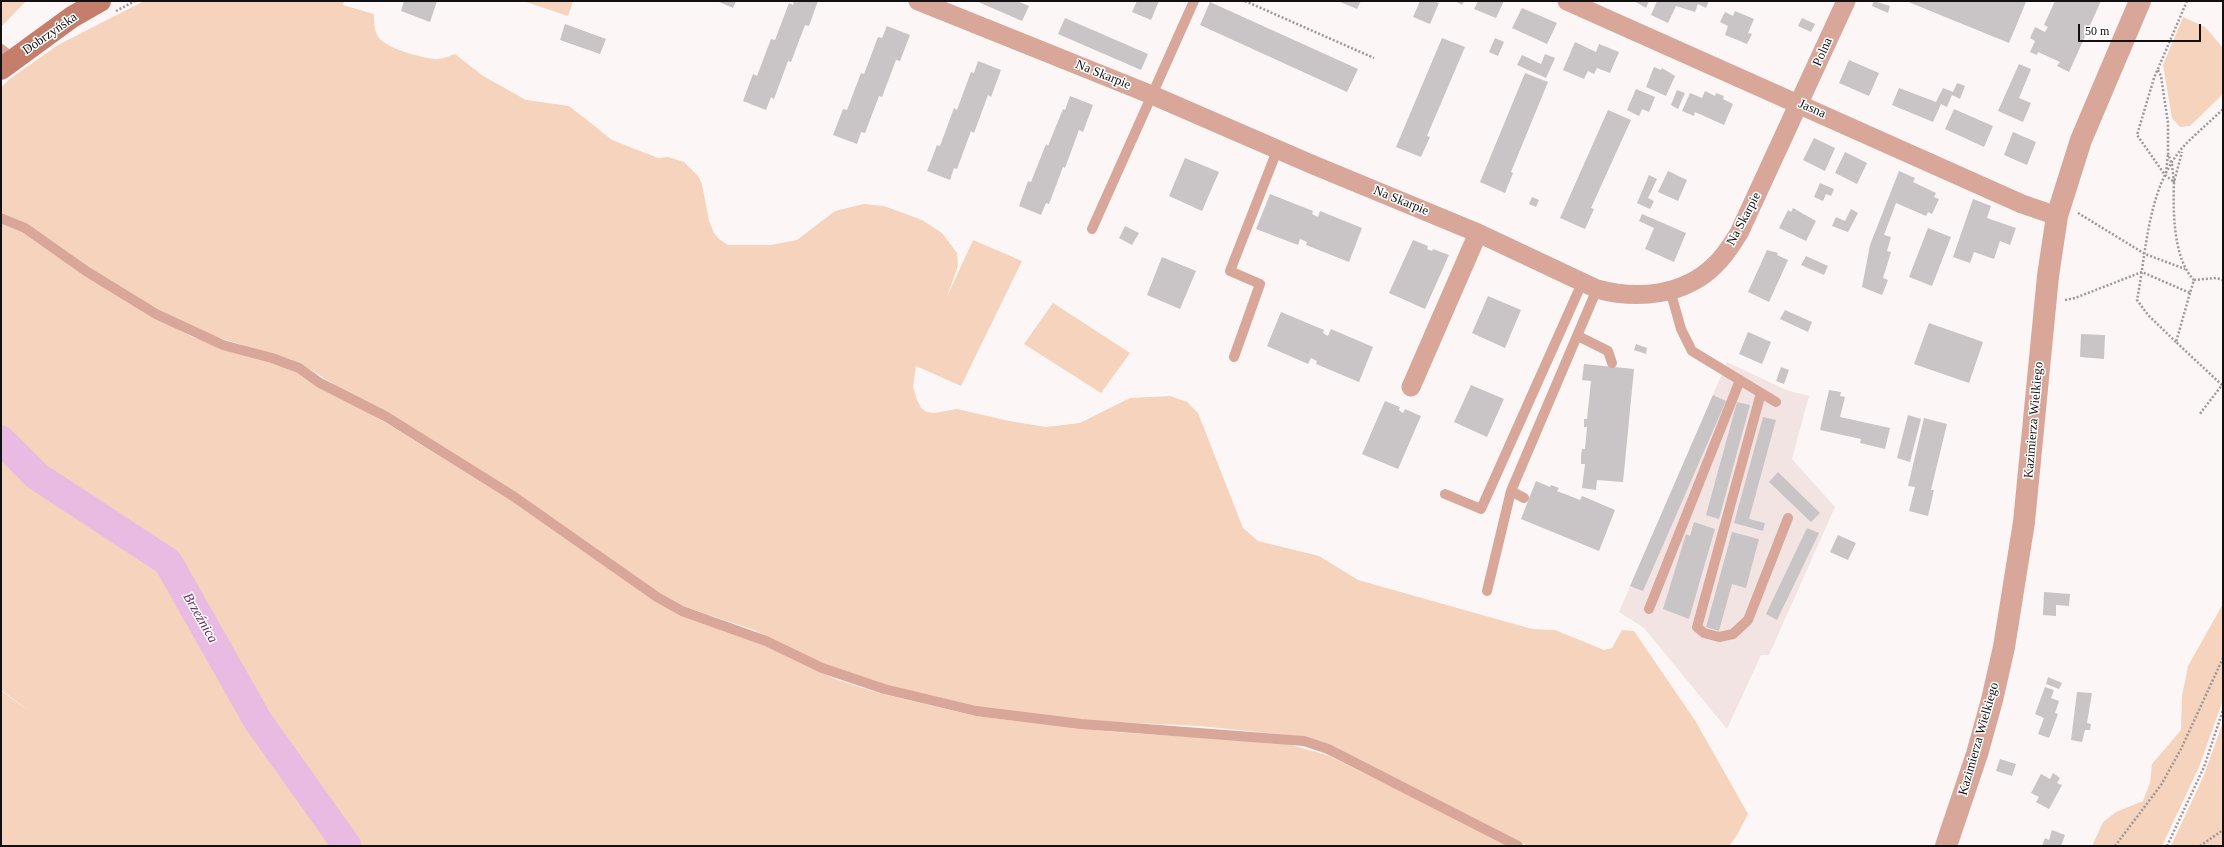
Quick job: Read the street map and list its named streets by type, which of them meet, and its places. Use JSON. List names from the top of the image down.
{
  "streets": {
    "main road": ["Dobrzyńska"],
    "street": [
      "Polna",
      "Na Skarpie",
      "Jasna",
      "Kazimierza Wielkiego"
    ]
  },
  "crossings": [
    ["Polna", "Na Skarpie"],
    ["Polna", "Jasna"],
    ["Na Skarpie", "Jasna"],
    ["Jasna", "Kazimierza Wielkiego"]
  ],
  "water": ["Brzeźnica"],
  "scale_bar": "50 m"
}
